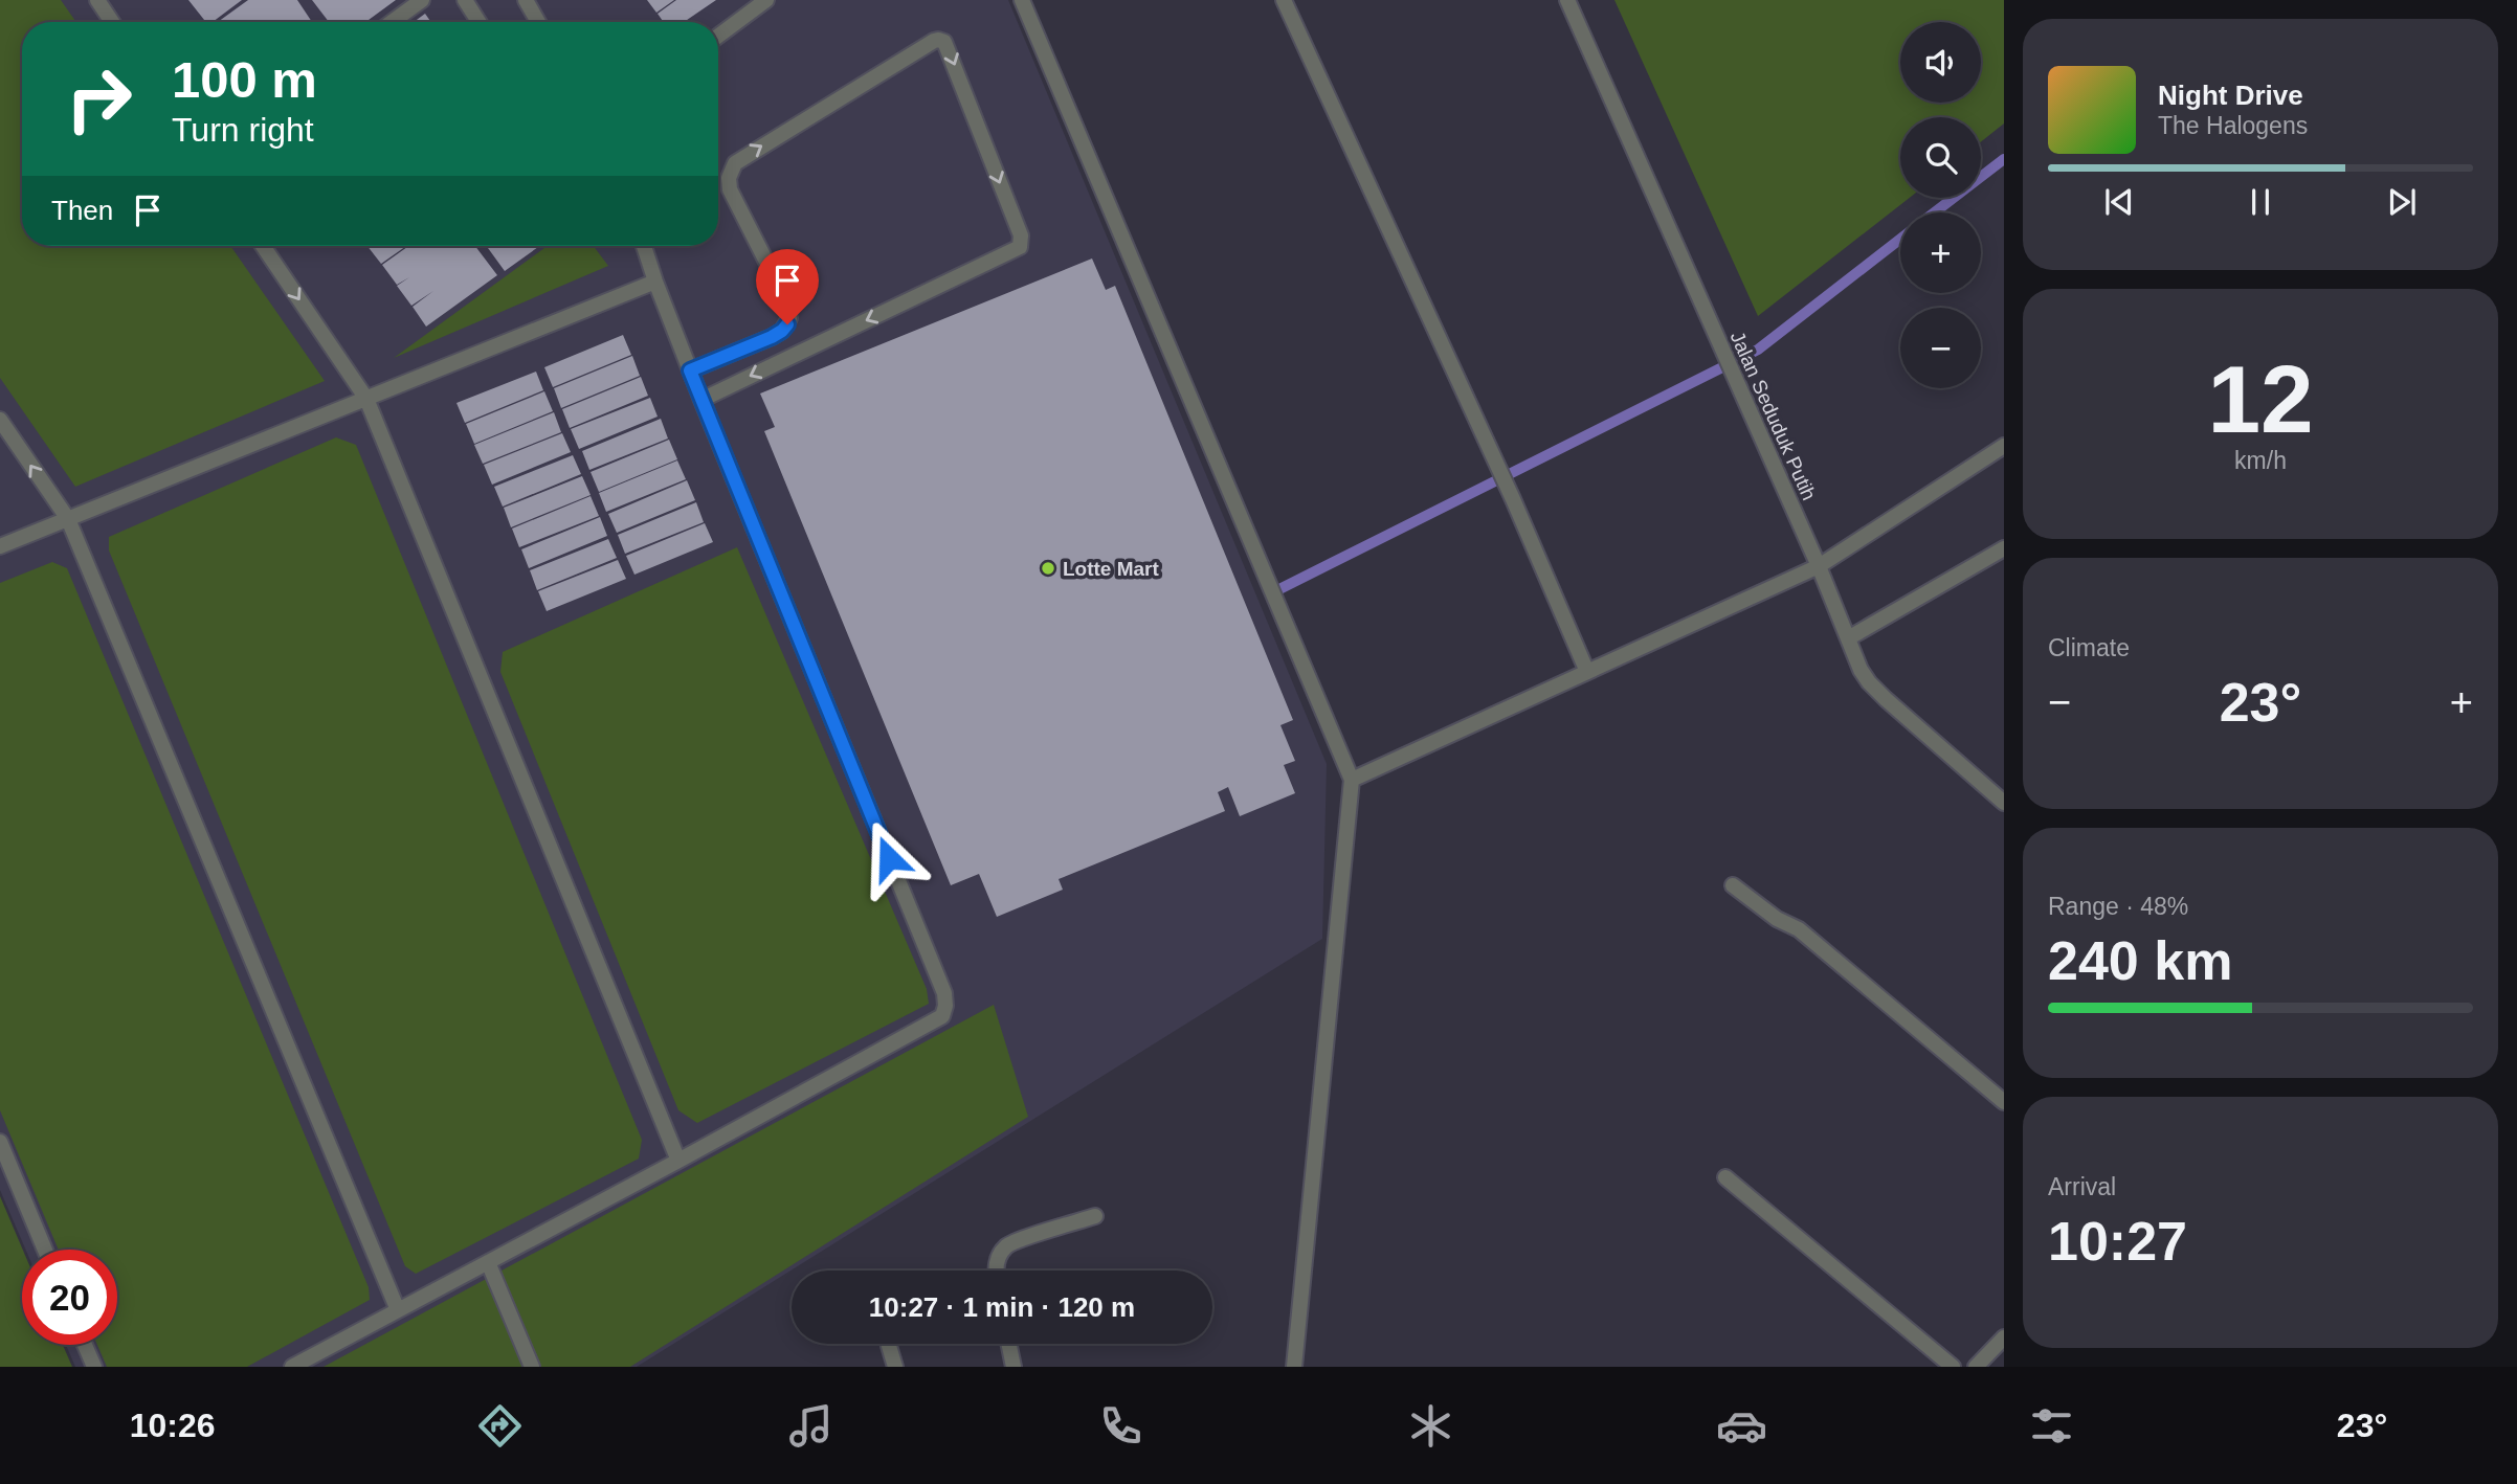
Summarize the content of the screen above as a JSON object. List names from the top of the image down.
{
  "streets": {
    "street": ["Jalan Seduduk Putih"]
  },
  "places": ["Lotte Mart"],
  "page": {
    "map_buttons": ["+", "−"],
    "turn": ["100 m", "Turn right"],
    "song": ["Night Drive", "The Halogens"],
    "then": "Then",
    "tile": [
      ["12", "km/h"],
      "Climate",
      ["Range · 48%", "240 km"],
      ["Arrival", "10:27"]
    ],
    "heat": ["−", "23°", "+"],
    "limit": "20",
    "trip": "10:27 · 1 min · 120 m",
    "tabs": ["10:26", "23°"]
  }
}
